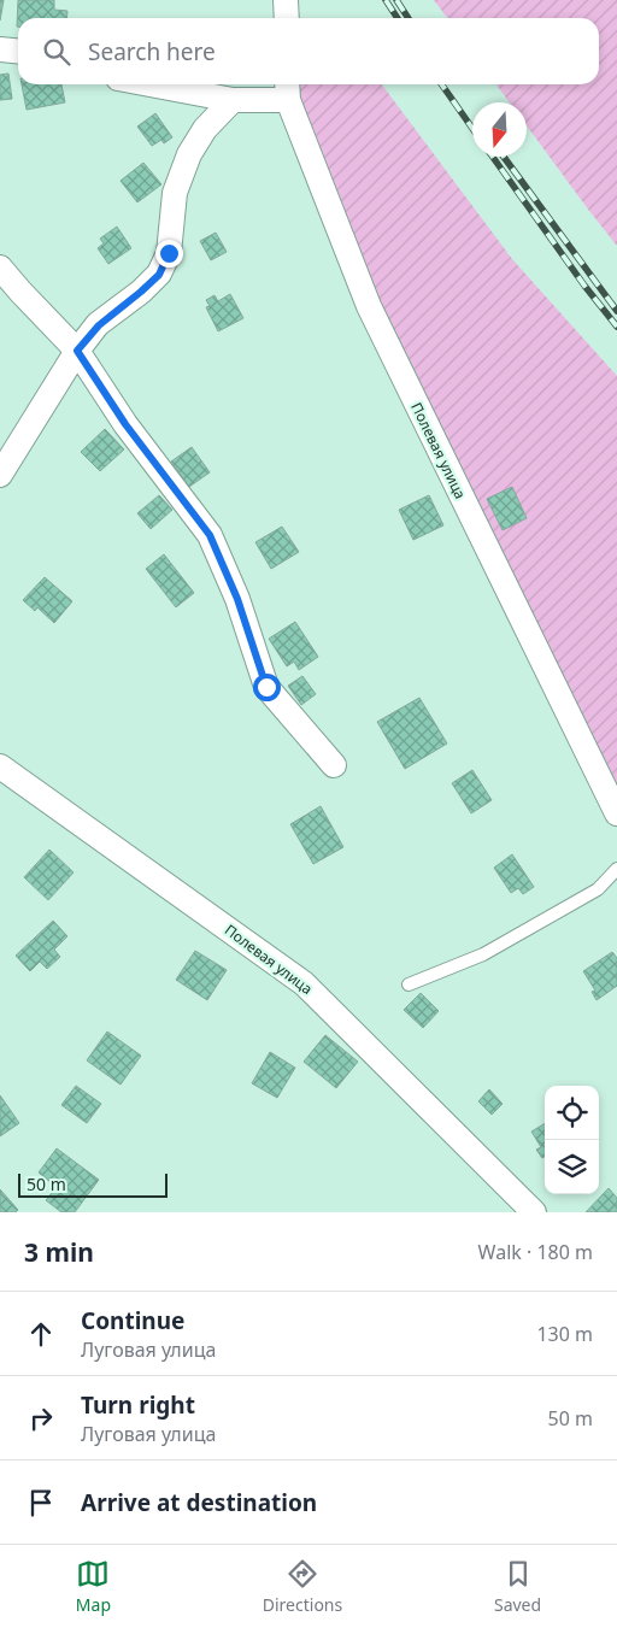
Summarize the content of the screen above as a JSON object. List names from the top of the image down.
{
  "streets": {
    "street": ["Полевая улица"]
  },
  "scale_bar": "50 m",
  "north": "bottom",
  "page": {
    "search": "Search here",
    "scale": "50 m",
    "heading": ["3 min", "Walk · 180 m"],
    "list": [
      ["Continue", "Луговая улица", "130 m"],
      ["Turn right", "Луговая улица", "50 m"],
      "Arrive at destination"
    ],
    "nav": ["Map", "Directions", "Saved"]
  }
}
